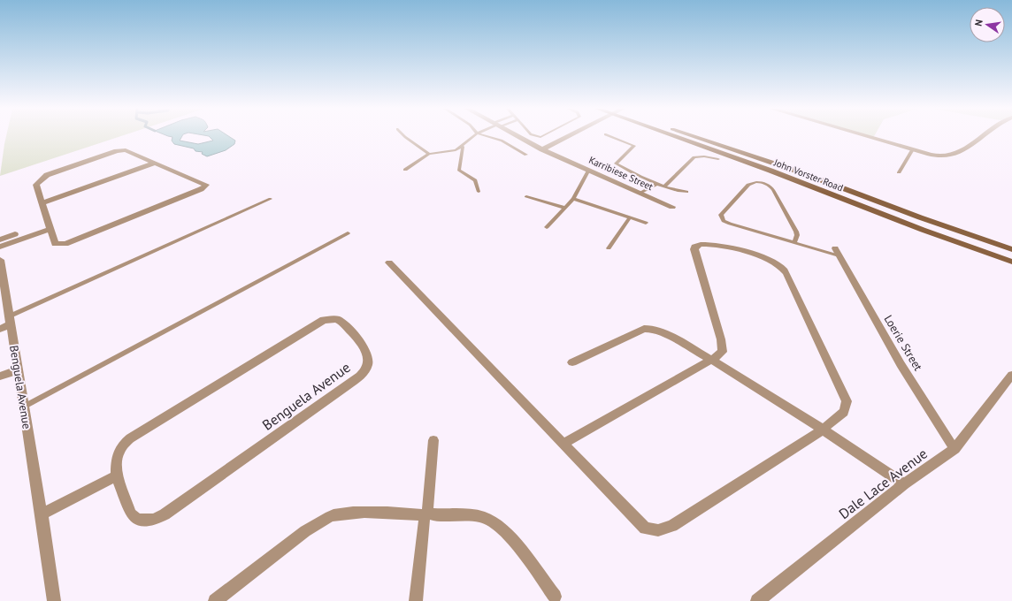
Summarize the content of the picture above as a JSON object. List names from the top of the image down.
{
  "streets": {
    "main road": ["John Vorster Road"],
    "street": [
      "Karribiese Street",
      "Loerie Street",
      "Benguela Avenue",
      "Dale Lace Avenue"
    ]
  },
  "crossings": [
    ["Loerie Street", "Dale Lace Avenue"]
  ],
  "north": "left"
}
